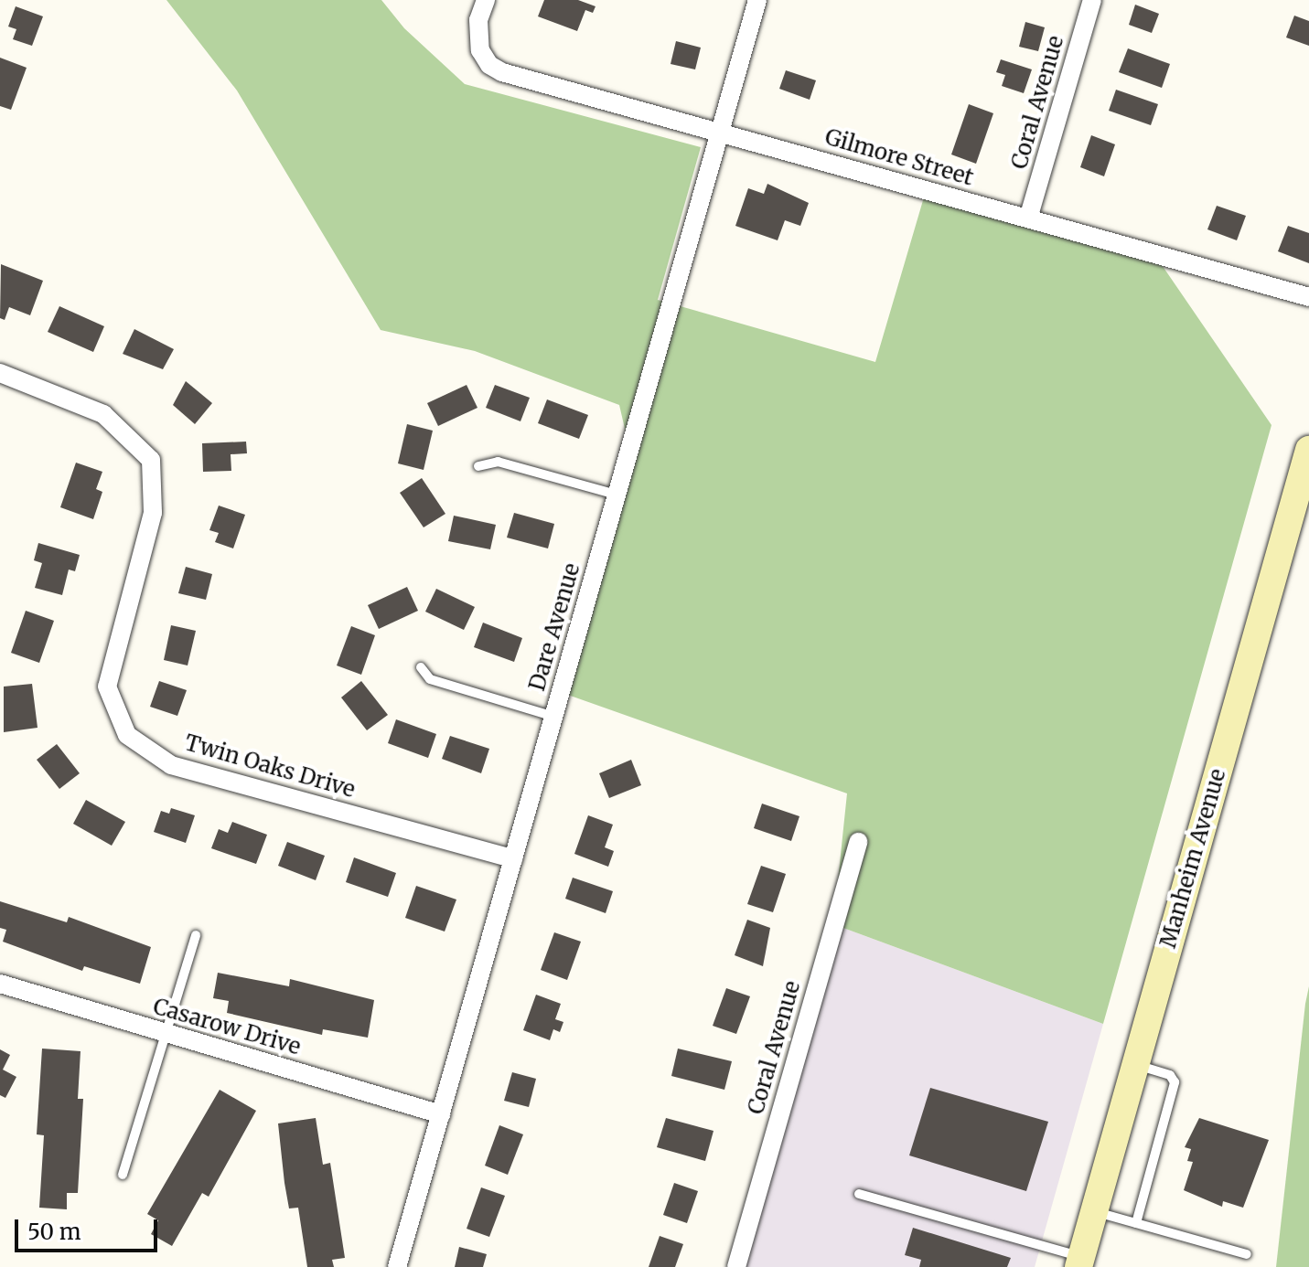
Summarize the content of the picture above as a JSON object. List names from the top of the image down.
{
  "streets": {
    "street": [
      "Coral Avenue",
      "Gilmore Street",
      "Dare Avenue",
      "Twin Oaks Drive",
      "Manheim Avenue",
      "Casarow Drive"
    ]
  },
  "crossings": [
    ["Coral Avenue", "Gilmore Street"],
    ["Gilmore Street", "Dare Avenue"],
    ["Dare Avenue", "Twin Oaks Drive"],
    ["Dare Avenue", "Casarow Drive"]
  ],
  "scale_bar": "50 m"
}
